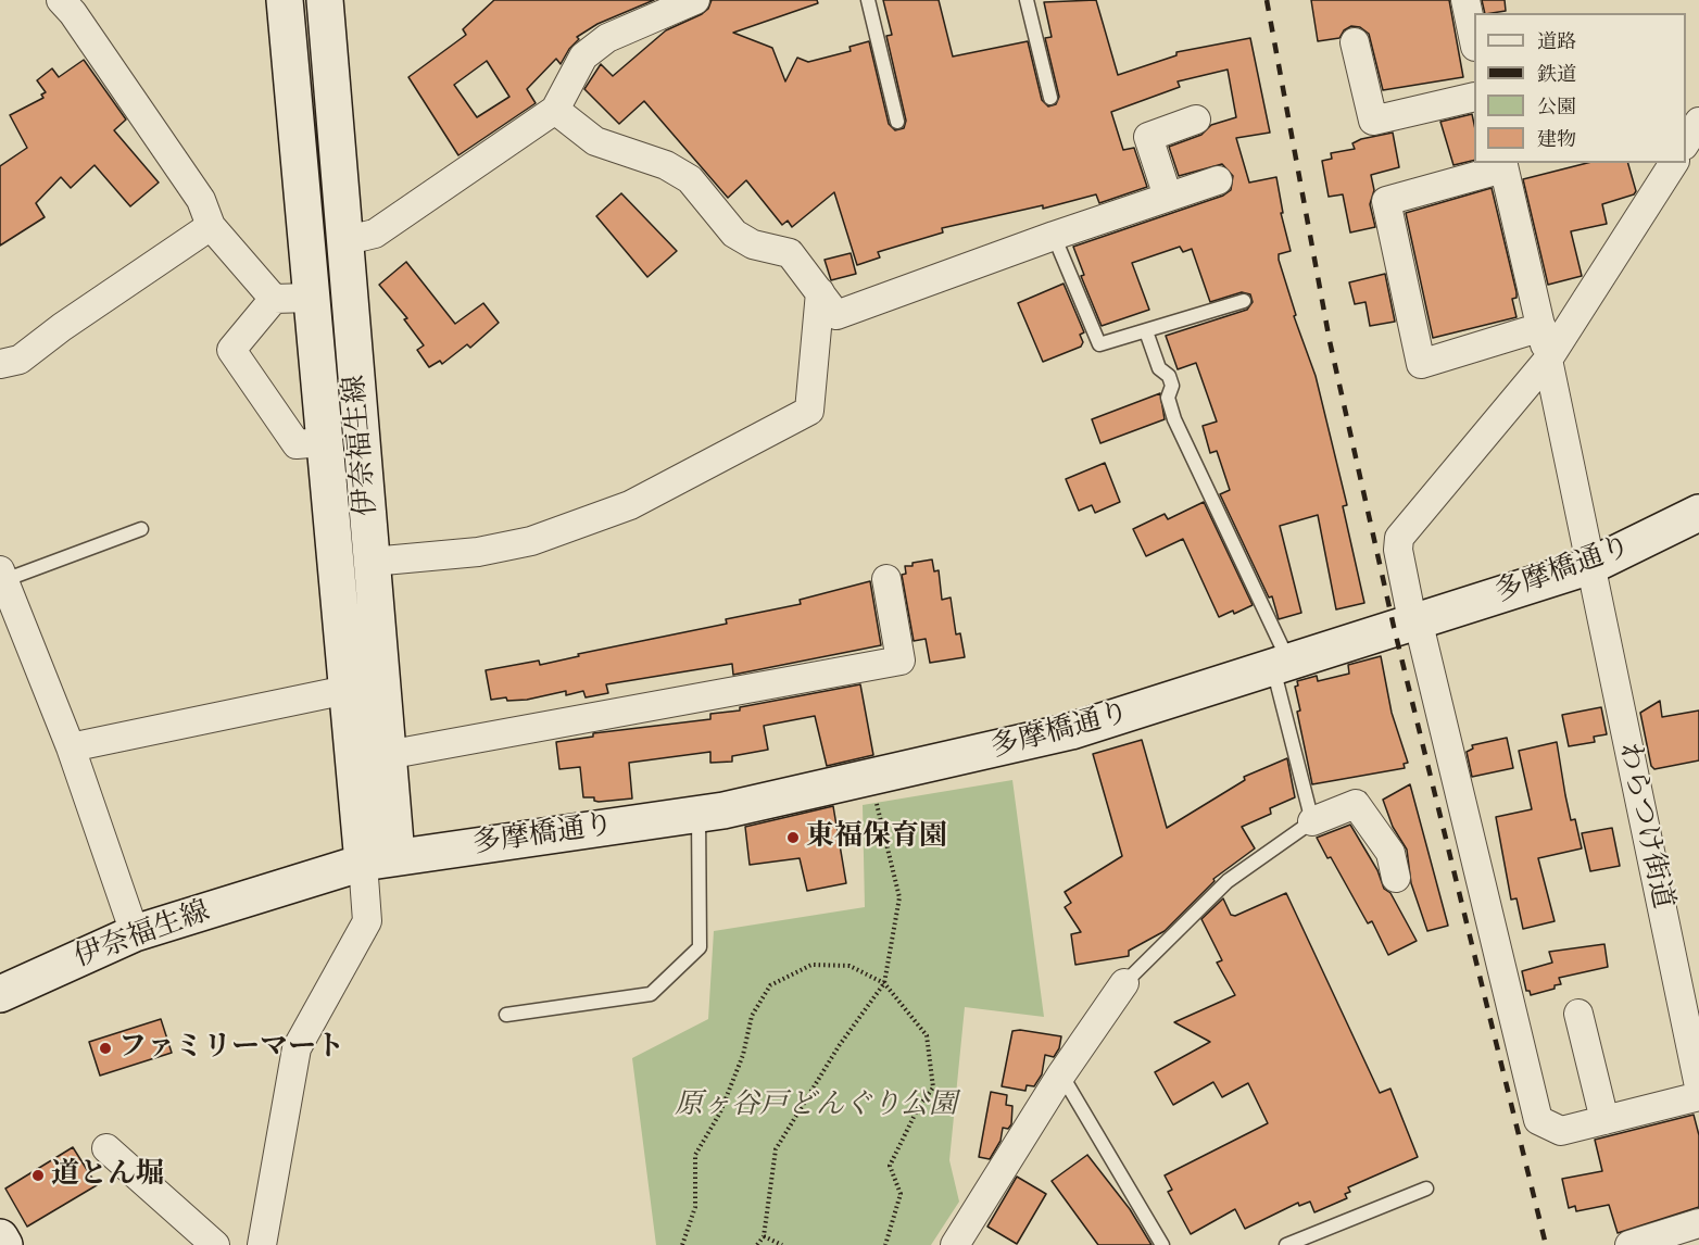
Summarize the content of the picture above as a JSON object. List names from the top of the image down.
{
  "streets": {
    "main road": ["伊奈福生線", "多摩橋通り"],
    "street": ["わらつけ街道"]
  },
  "crossings": [
    ["伊奈福生線", "多摩橋通り"],
    ["多摩橋通り", "わらつけ街道"]
  ],
  "parks": ["原ヶ谷戸どんぐり公園"],
  "places": ["東福保育園", "ファミリーマート", "道とん堀"],
  "legend": [
    "道路",
    "鉄道",
    "公園",
    "建物"
  ]
}
